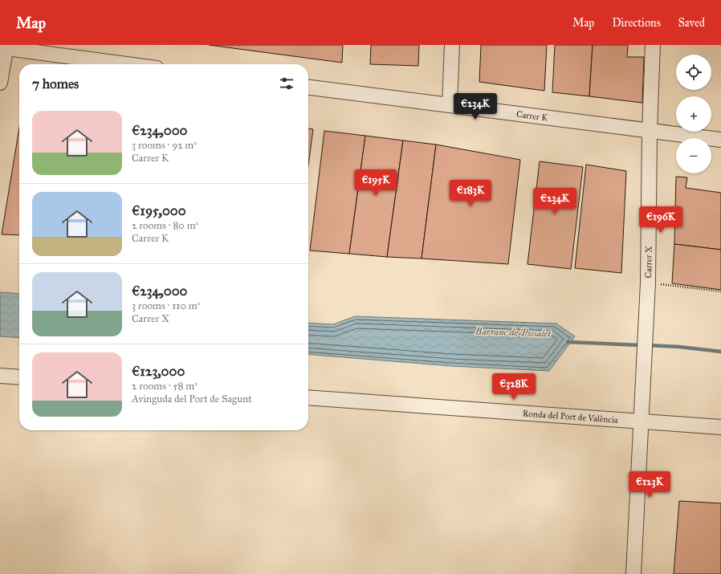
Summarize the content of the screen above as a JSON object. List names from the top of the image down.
{
  "streets": {
    "street": ["Carrer K", "Carrer X", "Ronda del Port de València"]
  },
  "crossings": [
    ["Carrer K", "Carrer X"],
    ["Carrer X", "Ronda del Port de València"]
  ],
  "water": ["Barranc de Possalet"],
  "page": {
    "header": "Map",
    "nav": ["Map", "Directions", "Saved"],
    "map_buttons": ["+", "−"],
    "heading": "7 homes",
    "price": [
      "€234K",
      "€195K",
      "€183K",
      "€234K",
      "€196K",
      "€328K",
      "€123K"
    ],
    "list": [
      {
        "name": "€234,000",
        "note": "3 rooms · 92 m² · Carrer K"
      },
      {
        "name": "€195,000",
        "note": "2 rooms · 80 m² · Carrer K"
      },
      {
        "name": "€234,000",
        "note": "3 rooms · 110 m² · Carrer X"
      },
      {
        "name": "€123,000",
        "note": "2 rooms · 58 m² · Avinguda del Port de Sagunt"
      }
    ]
  }
}
